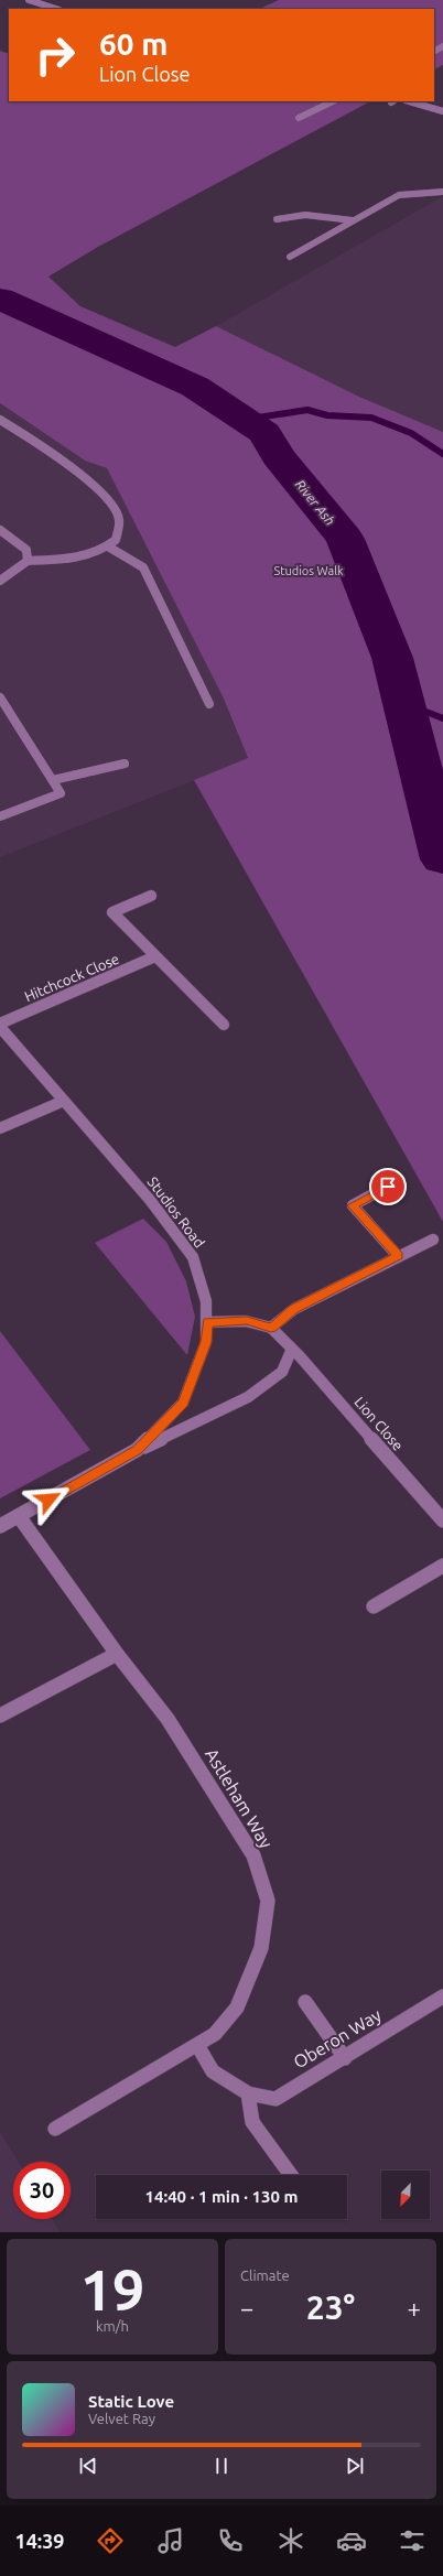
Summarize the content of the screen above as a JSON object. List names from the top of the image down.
{
  "streets": {
    "street": [
      "Hitchcock Close",
      "Studios Road",
      "Lion Close",
      "Astleham Way",
      "Oberon Way"
    ]
  },
  "crossings": [
    ["Hitchcock Close", "Studios Road"],
    ["Studios Road", "Lion Close"],
    ["Studios Road", "Astleham Way"],
    ["Astleham Way", "Oberon Way"]
  ],
  "water": ["River Ash"],
  "parks": ["Studios Walk"],
  "north": "bottom left",
  "page": {
    "turn": ["60 m", "Lion Close"],
    "limit": "30",
    "trip": "14:40 · 1 min · 130 m",
    "tile": [
      ["19", "km/h"],
      "Climate"
    ],
    "heat": ["−", "23°", "+"],
    "song": ["Static Love", "Velvet Ray"],
    "tabs": "14:39"
  }
}
